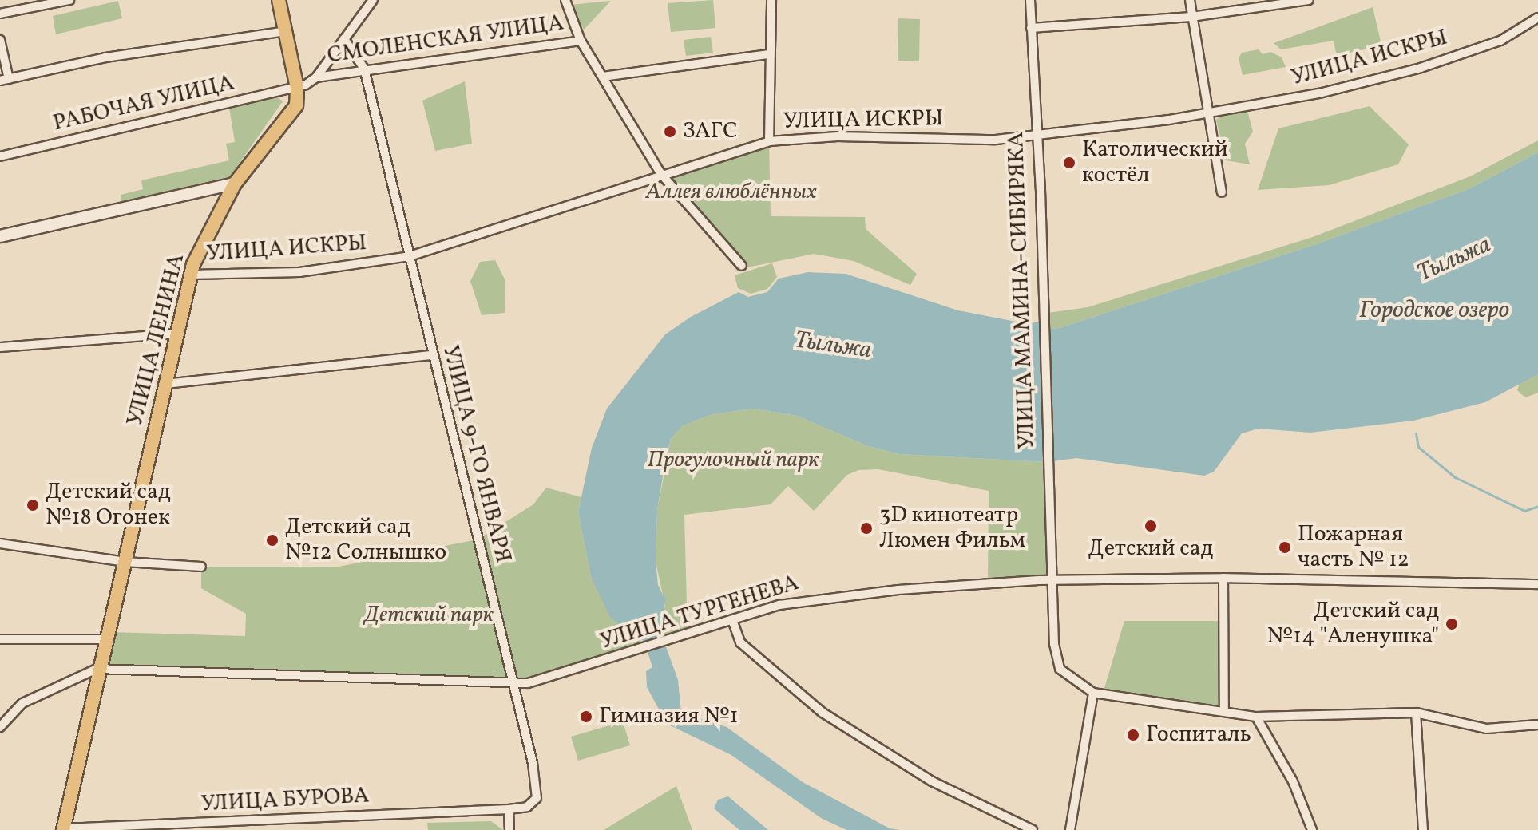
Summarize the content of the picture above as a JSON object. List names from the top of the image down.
{
  "streets": {
    "main road": ["УЛИЦА ЛЕНИНА"],
    "street": [
      "СМОЛЕНСКАЯ УЛИЦА",
      "УЛИЦА ИСКРЫ",
      "РАБОЧАЯ УЛИЦА",
      "УЛИЦА МАМИНА-СИБИРЯКА",
      "УЛИЦА 9-ГО ЯНВАРЯ",
      "УЛИЦА ТУРГЕНЕВА",
      "УЛИЦА БУРОВА"
    ]
  },
  "crossings": [
    ["СМОЛЕНСКАЯ УЛИЦА", "УЛИЦА 9-ГО ЯНВАРЯ"],
    ["УЛИЦА ИСКРЫ", "УЛИЦА МАМИНА-СИБИРЯКА"],
    ["УЛИЦА ИСКРЫ", "УЛИЦА ЛЕНИНА"],
    ["УЛИЦА ИСКРЫ", "УЛИЦА 9-ГО ЯНВАРЯ"],
    ["УЛИЦА МАМИНА-СИБИРЯКА", "УЛИЦА ТУРГЕНЕВА"],
    ["УЛИЦА ЛЕНИНА", "УЛИЦА ТУРГЕНЕВА"],
    ["УЛИЦА ЛЕНИНА", "УЛИЦА БУРОВА"],
    ["УЛИЦА 9-ГО ЯНВАРЯ", "УЛИЦА ТУРГЕНЕВА"],
    ["УЛИЦА 9-ГО ЯНВАРЯ", "УЛИЦА БУРОВА"]
  ],
  "water": ["Тыльжа", "Городское озеро"],
  "parks": ["Аллея влюблённых", "Прогулочный парк", "Детский парк"],
  "places": [
    "ЗАГС",
    "Католический костёл",
    "Детский сад №18 Огонек",
    "Детский сад",
    "3D кинотеатр Люмен Фильм",
    "Детский сад №12 Солнышко",
    "Пожарная часть № 12",
    "Детский сад №14 \"Аленушка\"",
    "Гимназия №1",
    "Госпиталь"
  ]
}
